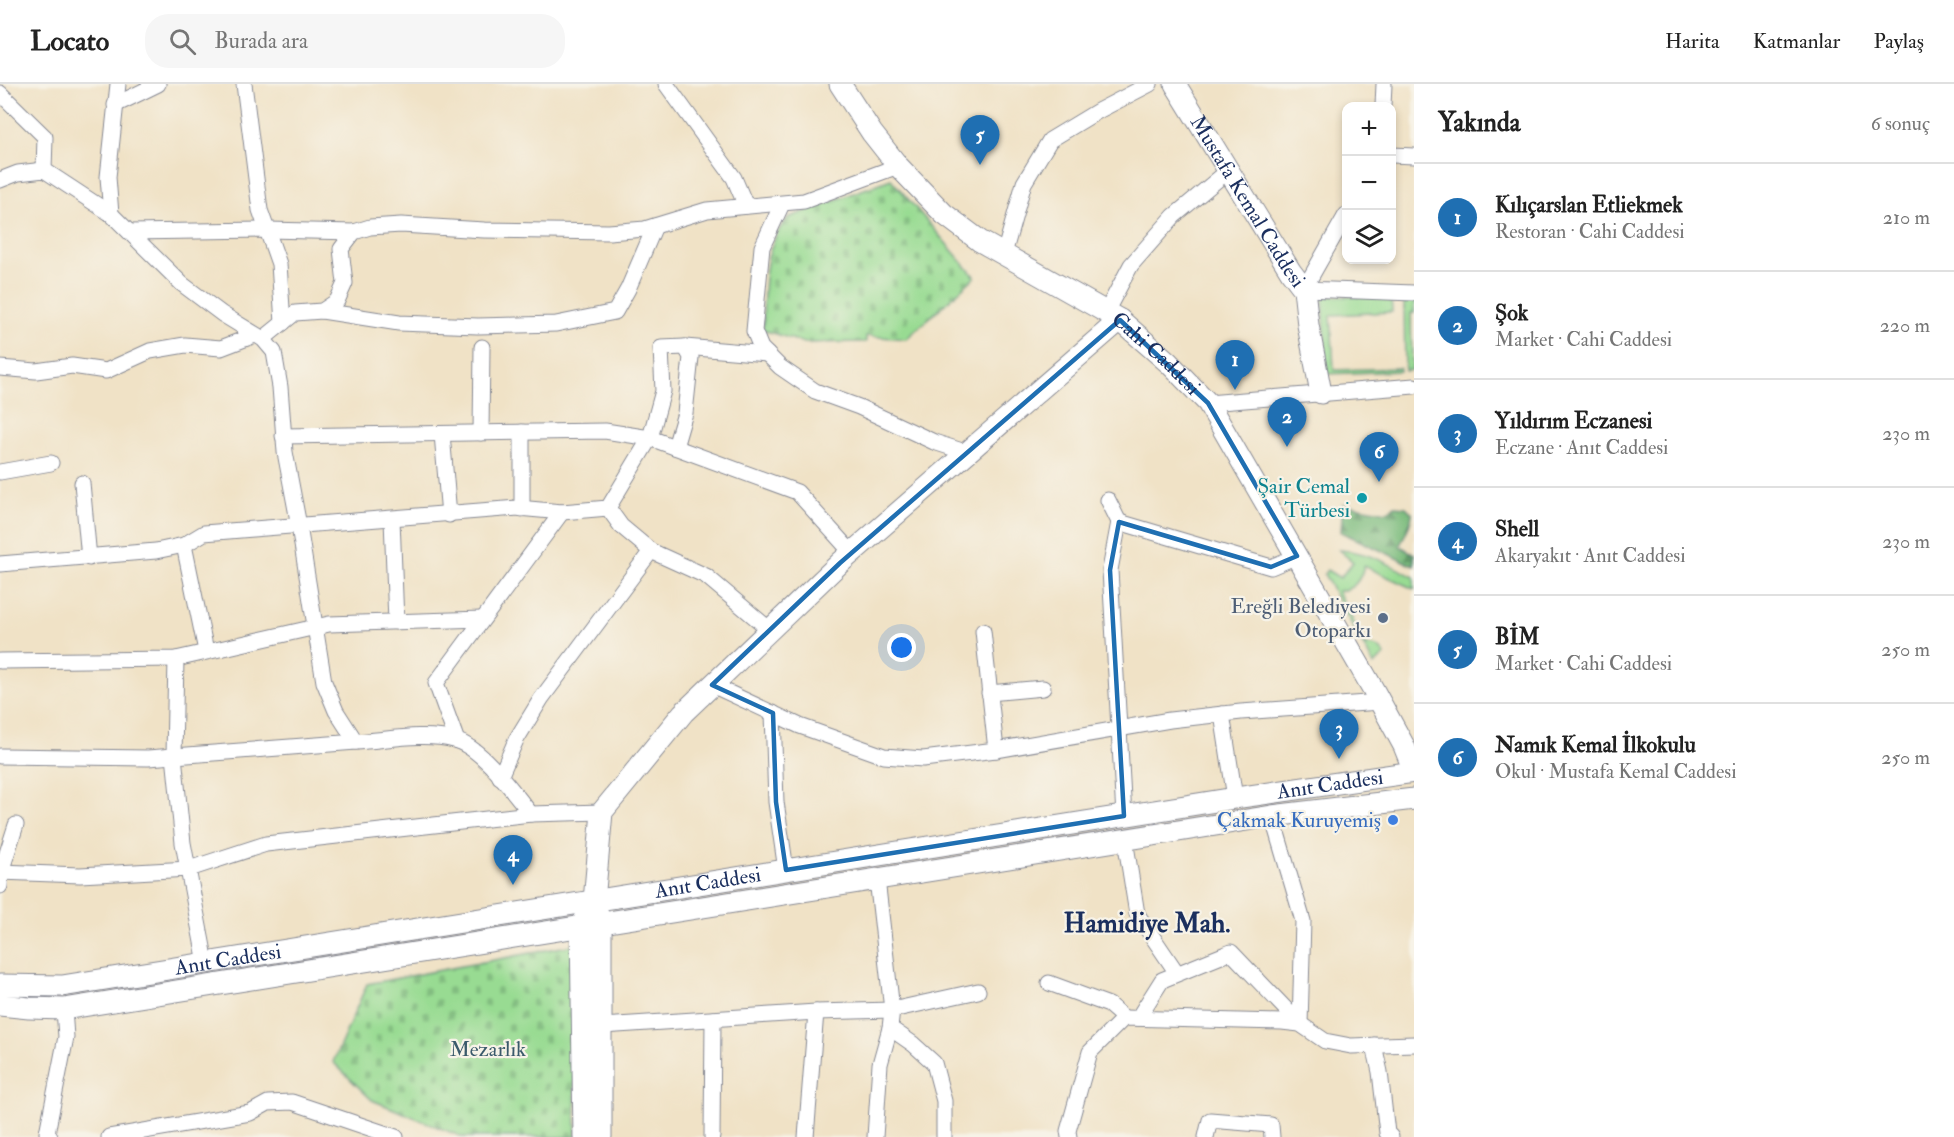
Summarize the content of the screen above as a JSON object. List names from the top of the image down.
{
  "streets": {
    "main road": ["Mustafa Kemal Caddesi", "Cahi Caddesi", "Anıt Caddesi"]
  },
  "crossings": [
    ["Cahi Caddesi", "Anıt Caddesi"]
  ],
  "districts": ["Hamidiye Mah."],
  "parks": ["Mezarlık"],
  "places": ["Şair Cemal Türbesi", "Ereğli Belediyesi Otoparkı", "Çakmak Kuruyemiş"],
  "page": {
    "header": "Locato",
    "search": "Burada ara",
    "nav": ["Harita", "Katmanlar", "Paylaş"],
    "heading": ["Yakında", "6 sonuç"],
    "map_buttons": ["+", "−"],
    "pins": [
      "5",
      "1",
      "2",
      "6",
      "3",
      "4"
    ],
    "list": [
      {
        "mark": "1",
        "name": "Kılıçarslan Etliekmek",
        "note": "Restoran · Cahi Caddesi",
        "value": "210 m"
      },
      {
        "mark": "2",
        "name": "Şok",
        "note": "Market · Cahi Caddesi",
        "value": "220 m"
      },
      {
        "mark": "3",
        "name": "Yıldırım Eczanesi",
        "note": "Eczane · Anıt Caddesi",
        "value": "230 m"
      },
      {
        "mark": "4",
        "name": "Shell",
        "note": "Akaryakıt · Anıt Caddesi",
        "value": "230 m"
      },
      {
        "mark": "5",
        "name": "BİM",
        "note": "Market · Cahi Caddesi",
        "value": "250 m"
      },
      {
        "mark": "6",
        "name": "Namık Kemal İlkokulu",
        "note": "Okul · Mustafa Kemal Caddesi",
        "value": "250 m"
      }
    ]
  }
}
